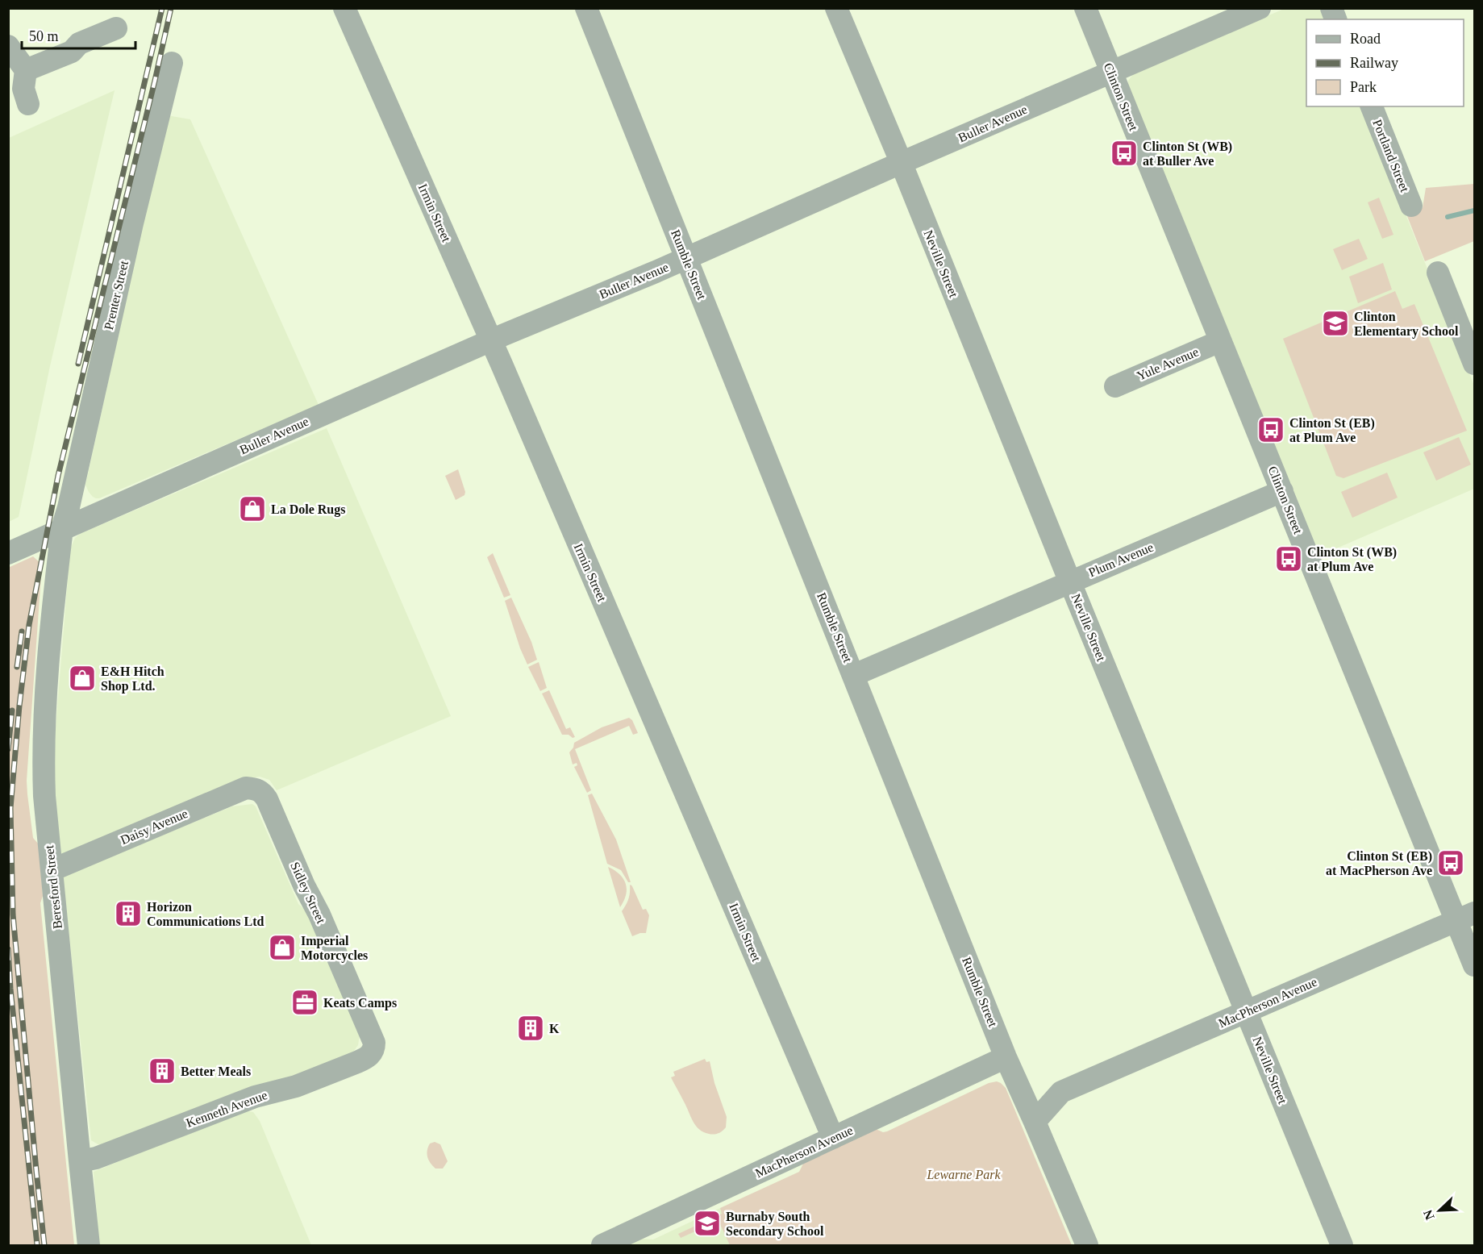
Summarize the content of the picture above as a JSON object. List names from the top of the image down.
{
  "streets": {
    "street": [
      "Clinton Street",
      "Buller Avenue",
      "Portland Street",
      "Irmin Street",
      "Neville Street",
      "Rumble Street",
      "Prenter Street",
      "Yule Avenue",
      "Plum Avenue",
      "Daisy Avenue",
      "Beresford Street",
      "Sidley Street",
      "MacPherson Avenue",
      "Kenneth Avenue"
    ]
  },
  "crossings": [
    ["Clinton Street", "Buller Avenue"],
    ["Clinton Street", "Yule Avenue"],
    ["Clinton Street", "Plum Avenue"],
    ["Clinton Street", "MacPherson Avenue"],
    ["Buller Avenue", "Irmin Street"],
    ["Buller Avenue", "Neville Street"],
    ["Buller Avenue", "Rumble Street"],
    ["Buller Avenue", "Prenter Street"],
    ["Buller Avenue", "Beresford Street"],
    ["Irmin Street", "MacPherson Avenue"],
    ["Neville Street", "Plum Avenue"],
    ["Neville Street", "MacPherson Avenue"],
    ["Rumble Street", "Plum Avenue"],
    ["Rumble Street", "MacPherson Avenue"],
    ["Prenter Street", "Beresford Street"],
    ["Daisy Avenue", "Beresford Street"],
    ["Daisy Avenue", "Sidley Street"],
    ["Beresford Street", "Kenneth Avenue"],
    ["Sidley Street", "Kenneth Avenue"]
  ],
  "parks": ["Lewarne Park"],
  "places": {
    "bus stop": [
      "Clinton St (WB) at Buller Ave",
      "Clinton St (EB) at Plum Ave",
      "Clinton St (WB) at Plum Ave",
      "Clinton St (EB) at MacPherson Ave"
    ],
    "school or university": ["Clinton Elementary School", "Burnaby South Secondary School"],
    "shop": ["La Dole Rugs", "E&H Hitch Shop Ltd.", "Imperial Motorcycles"],
    "building": ["Horizon Communications Ltd", "K", "Better Meals"],
    "office": ["Keats Camps"]
  },
  "legend": ["Road", "Railway", "Park"],
  "scale_bar": "50 m",
  "north": "bottom left"
}
